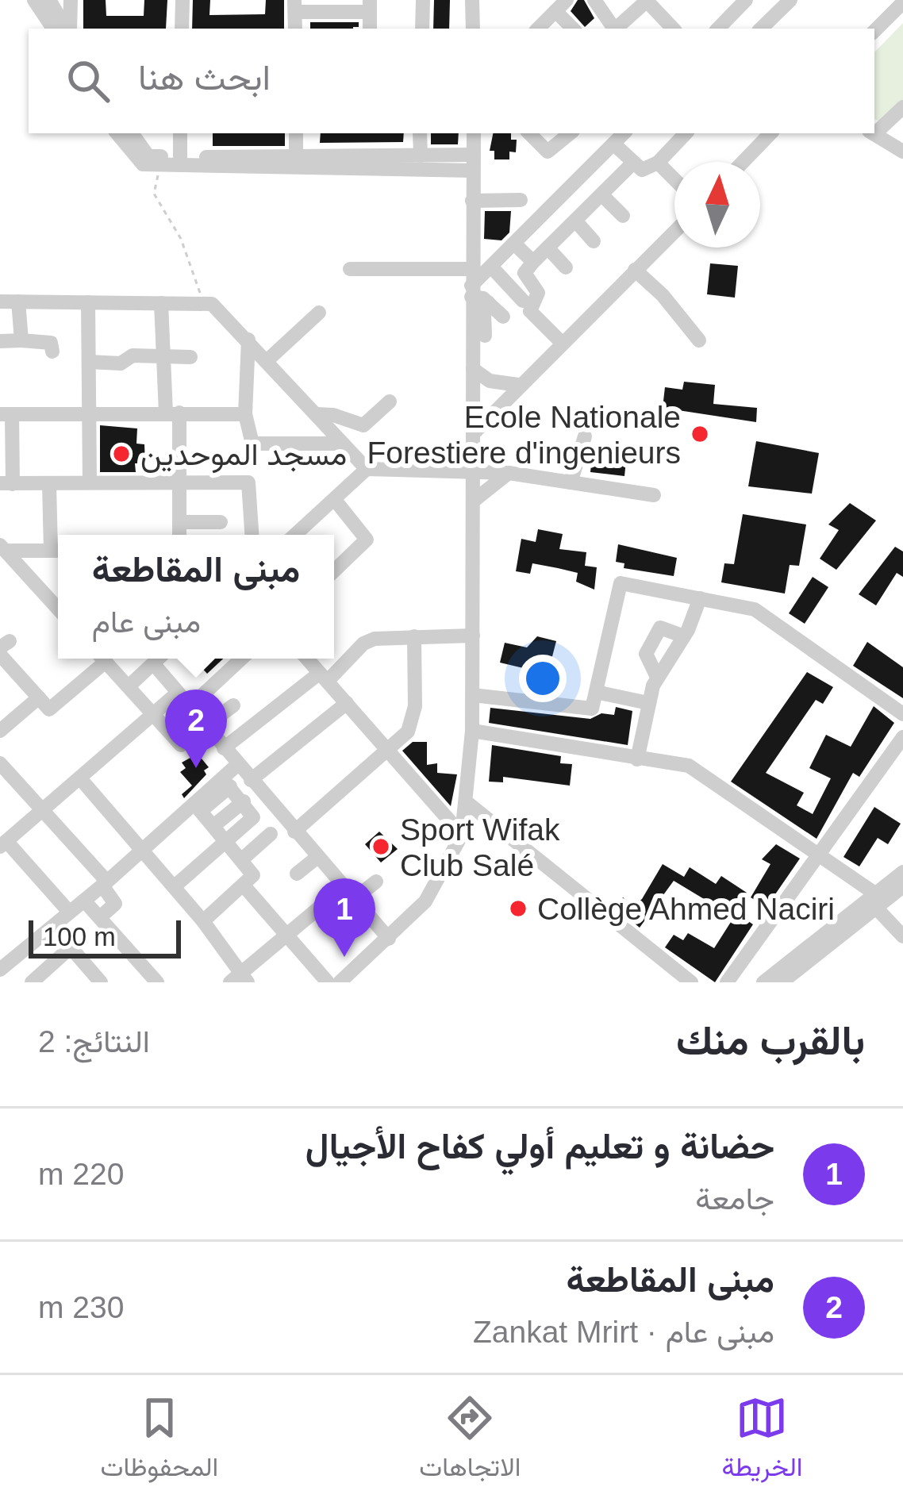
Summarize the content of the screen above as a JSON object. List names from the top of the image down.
{
  "places": [
    "Ecole Nationale Forestiere d'ingenieurs",
    "مسجد الموحدين",
    "Sport Wifak Club Salé",
    "Collège Ahmed Naciri"
  ],
  "scale_bar": "100 m",
  "north": "top",
  "page": {
    "search": "ابحث هنا",
    "popup": ["مبنى المقاطعة", "مبنى عام"],
    "pins": ["2", "1"],
    "scale": "100 m",
    "heading": ["بالقرب منك", "النتائج: 2"],
    "list": [
      {
        "mark": "1",
        "name": "حضانة و تعليم أولي كفاح الأجيال",
        "note": "جامعة",
        "value": "220 m"
      },
      {
        "mark": "2",
        "name": "مبنى المقاطعة",
        "note": "مبنى عام · Zankat Mrirt",
        "value": "230 m"
      }
    ],
    "nav": ["الخريطة", "الاتجاهات", "المحفوظات"]
  }
}
